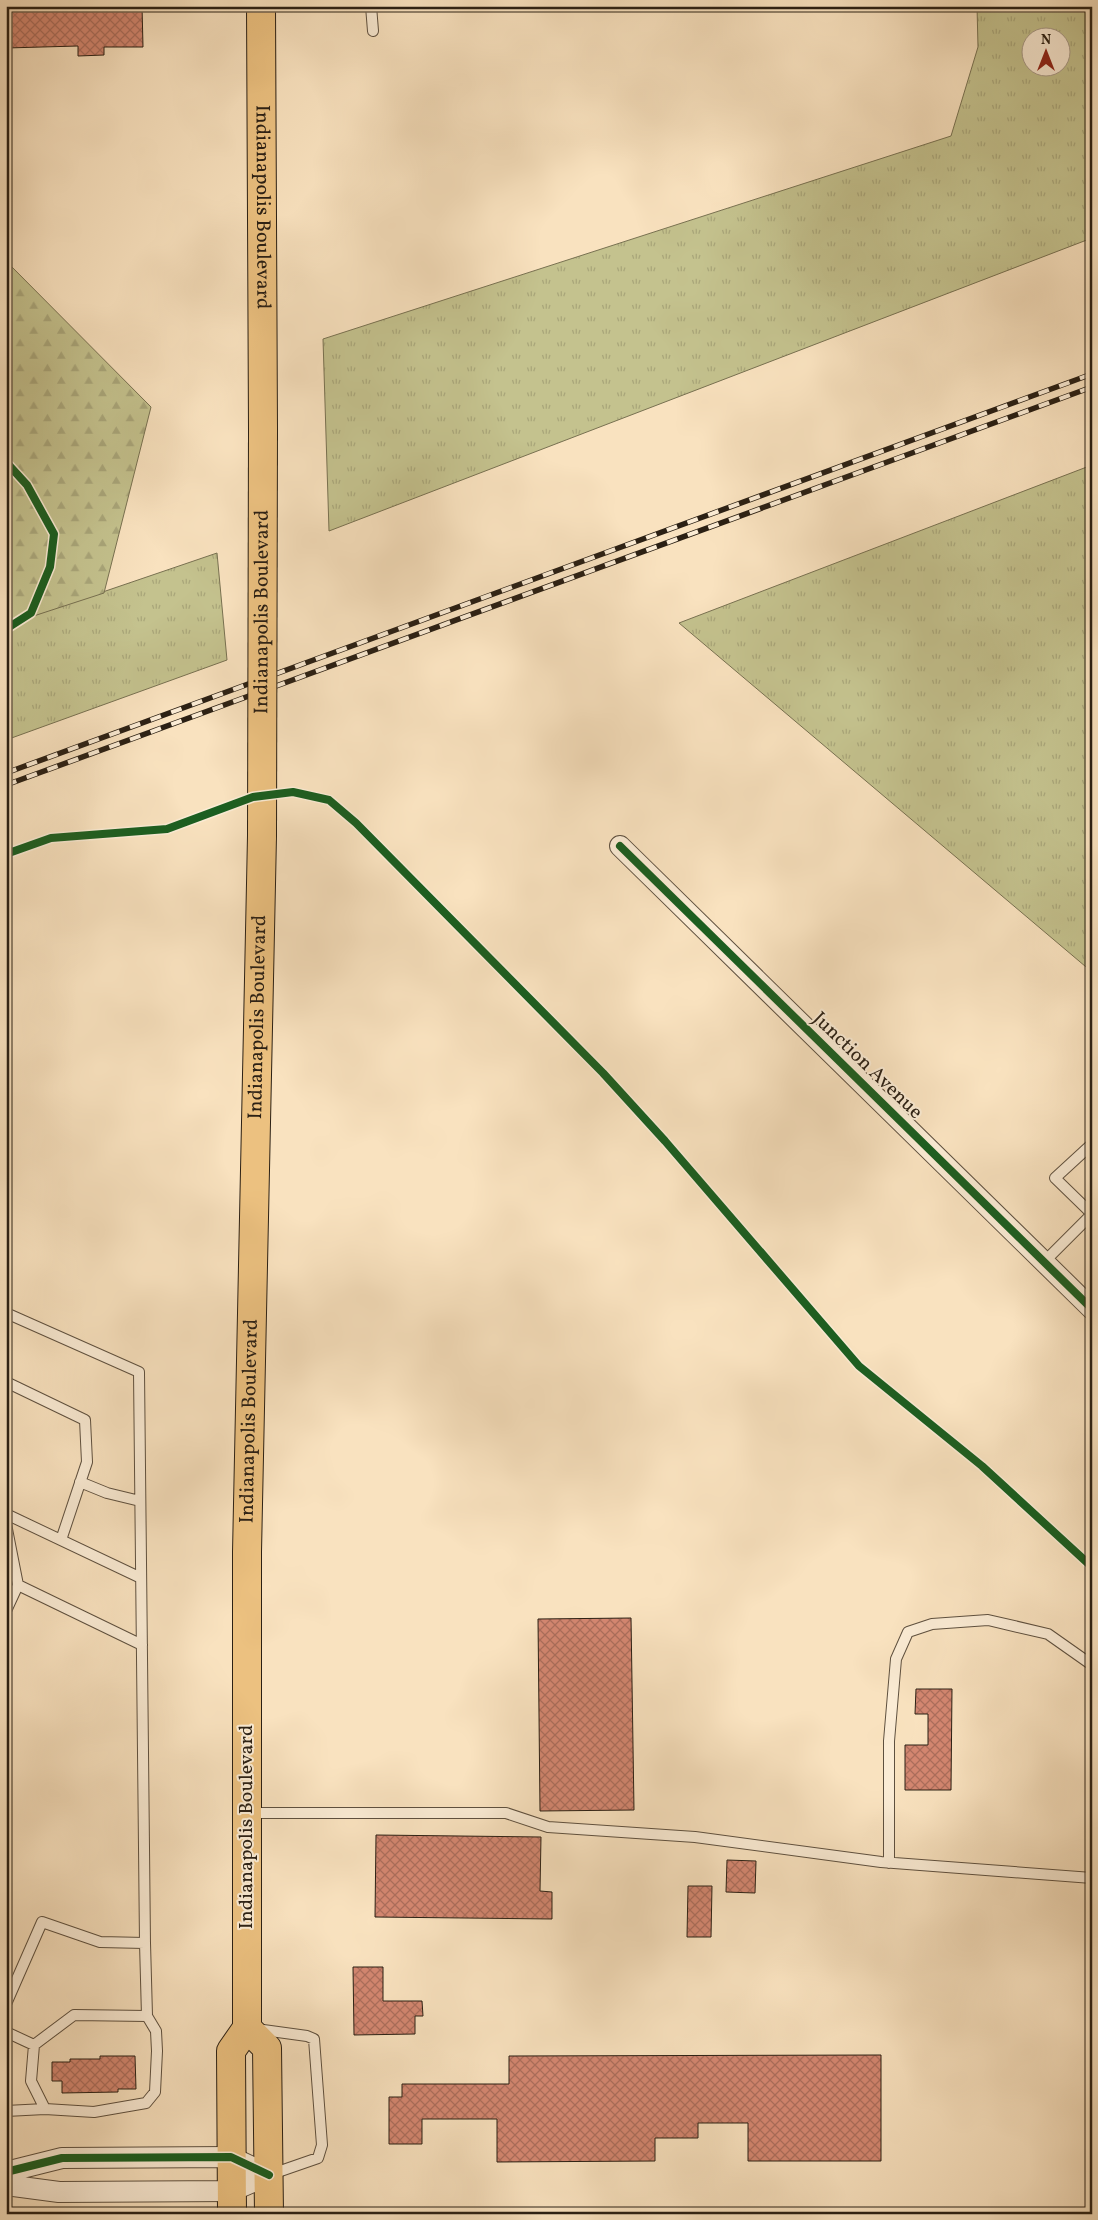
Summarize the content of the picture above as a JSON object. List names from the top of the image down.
{
  "streets": {
    "highway": ["Indianapolis Boulevard"],
    "street": ["Junction Avenue"]
  },
  "north": "top"
}
